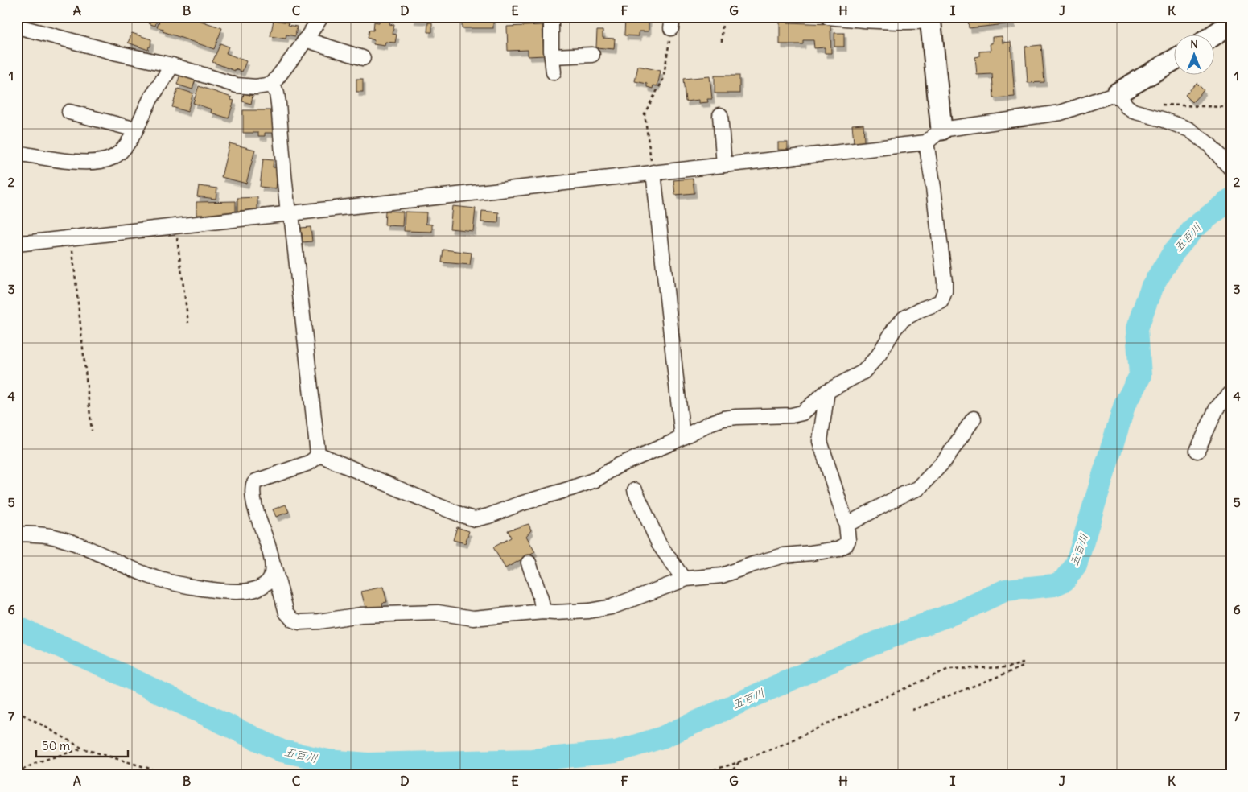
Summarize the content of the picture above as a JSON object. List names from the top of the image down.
{
  "water": ["五百川"],
  "scale_bar": "50 m",
  "north": "top",
  "grid": {
    "columns": [
      "A",
      "B",
      "C",
      "D",
      "E",
      "F",
      "G",
      "H",
      "I",
      "J",
      "K"
    ],
    "rows": [
      "1",
      "2",
      "3",
      "4",
      "5",
      "6",
      "7"
    ]
  }
}
